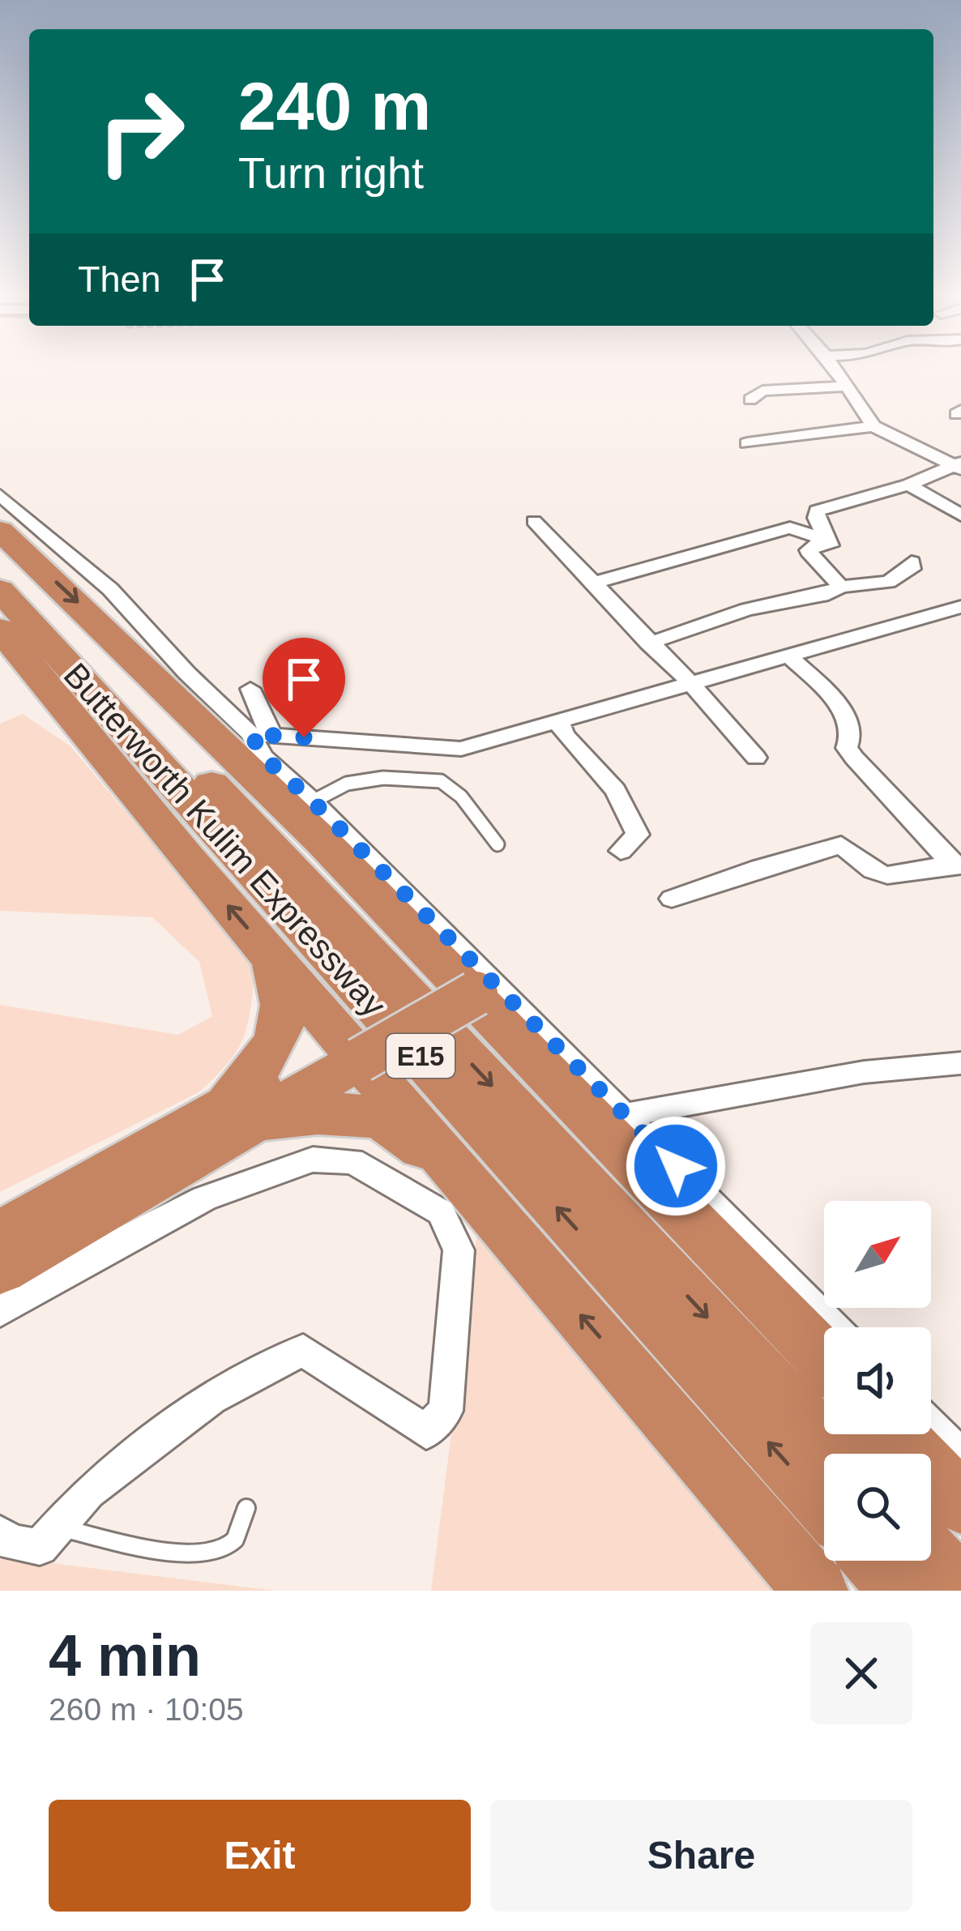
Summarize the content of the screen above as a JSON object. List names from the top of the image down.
{
  "streets": {
    "highway": ["Butterworth Kulim Expressway", "E15"]
  },
  "north": "top right",
  "page": {
    "turn": ["240 m", "Turn right"],
    "then": "Then",
    "heading": ["4 min", "260 m · 10:05"],
    "buttons": ["Exit", "Share"]
  }
}
